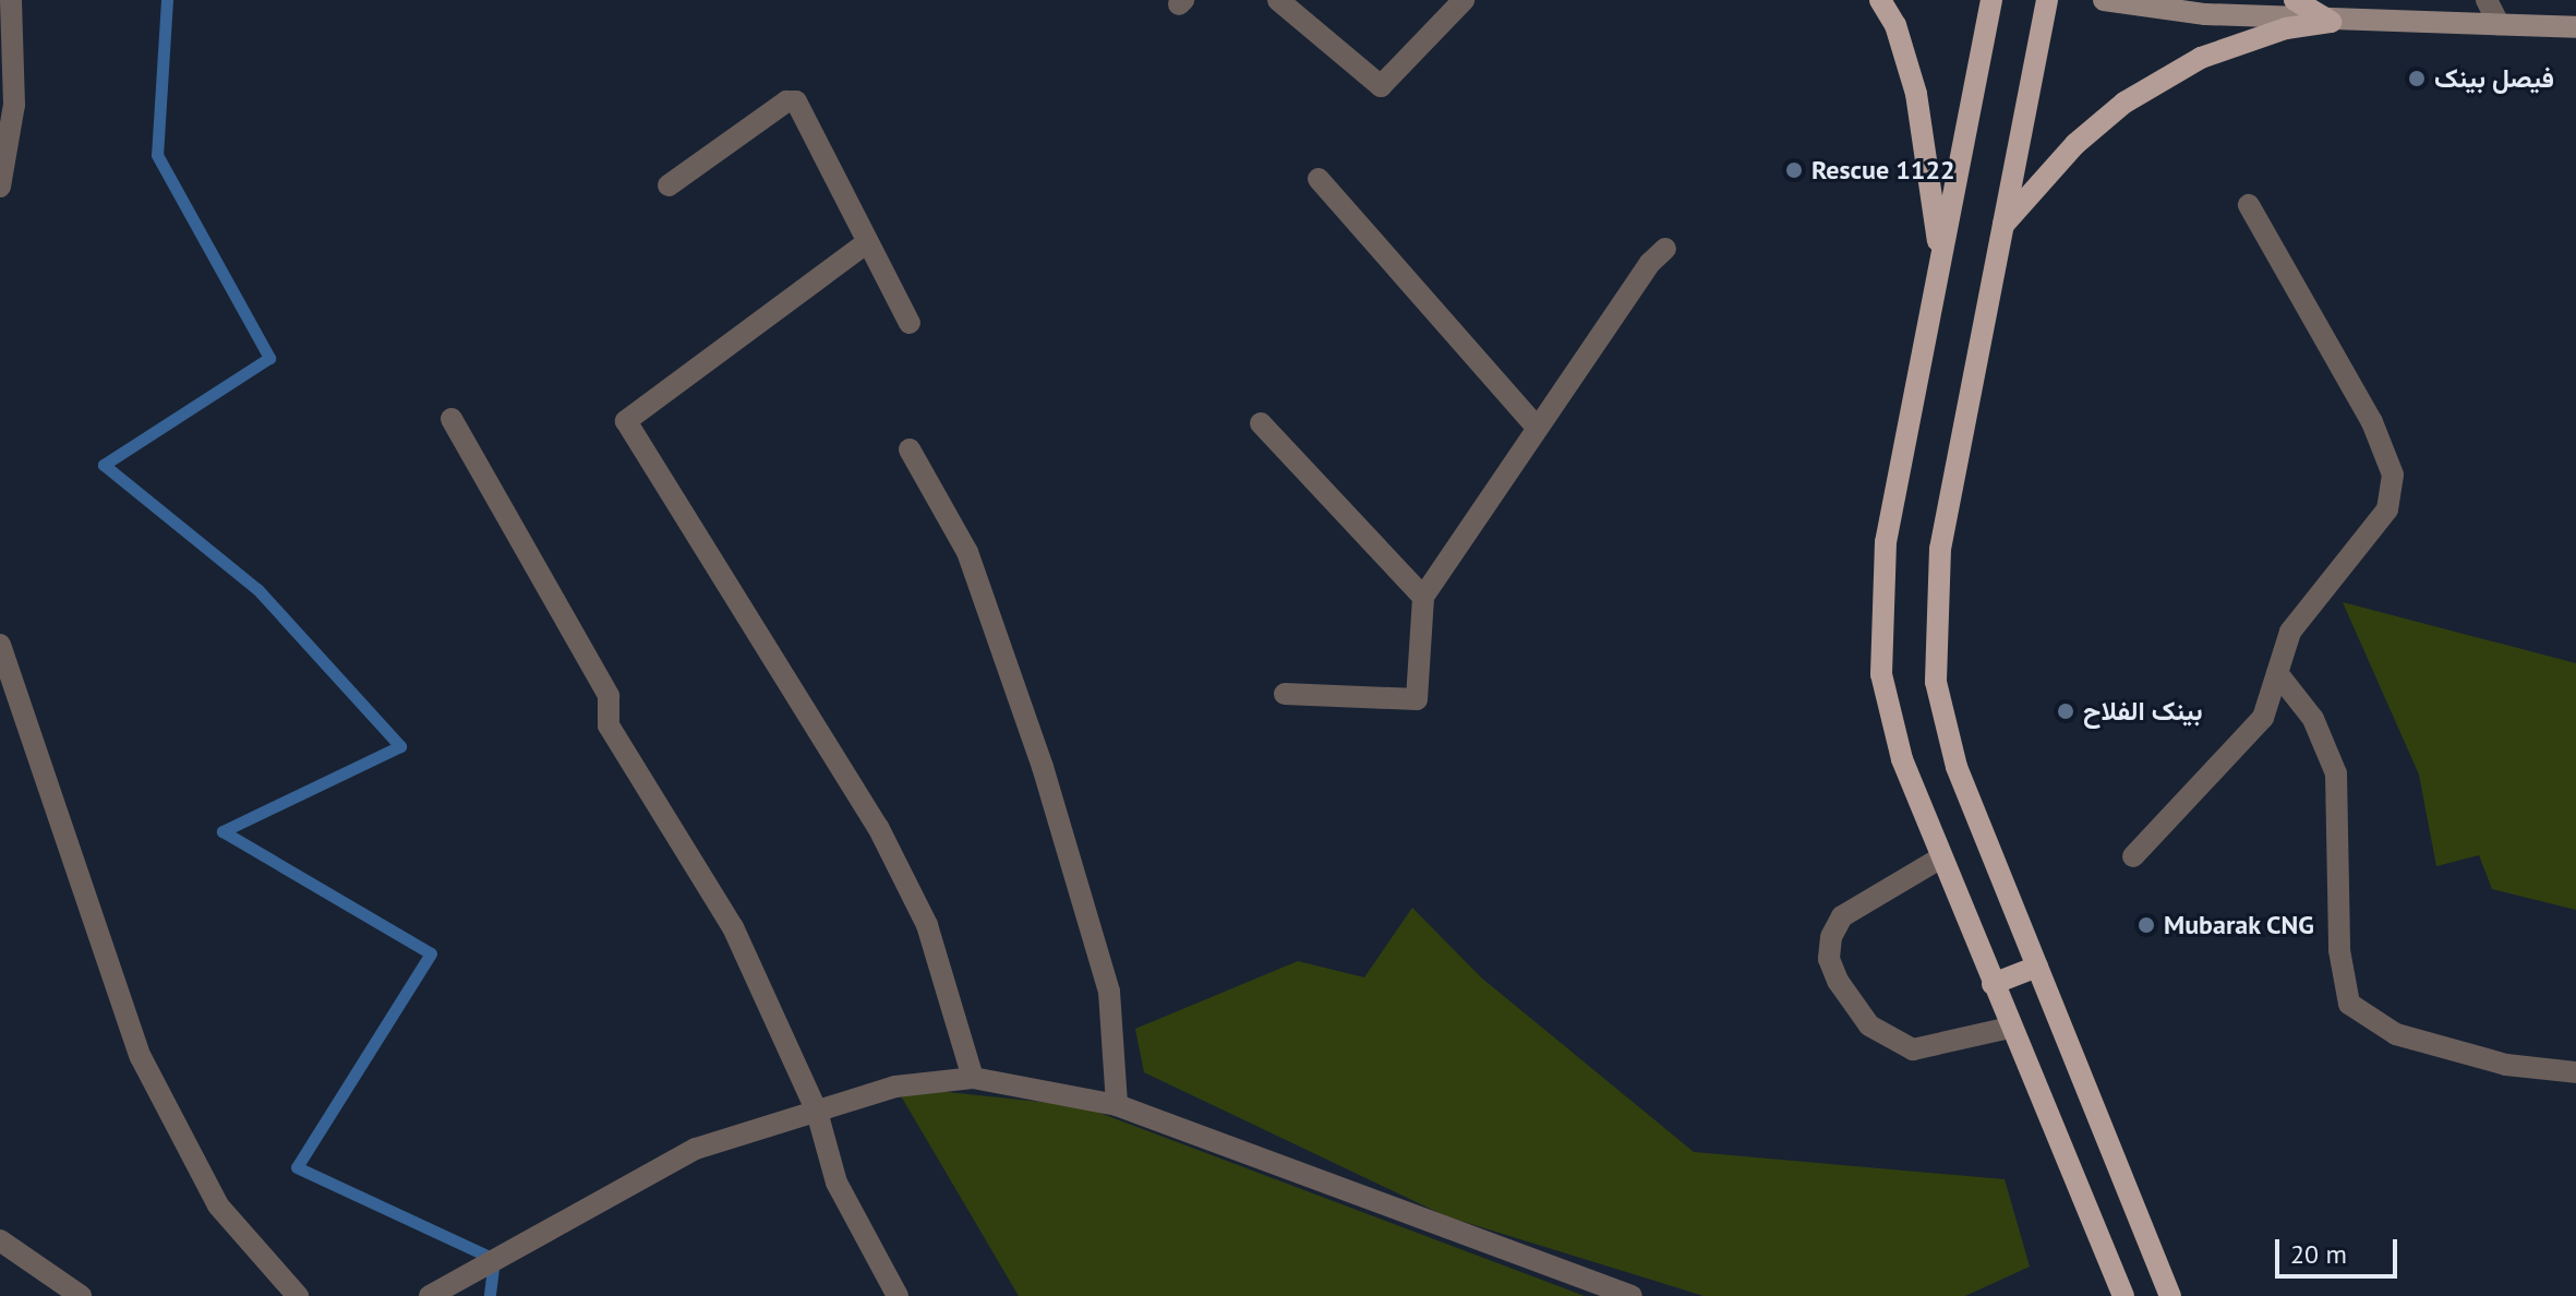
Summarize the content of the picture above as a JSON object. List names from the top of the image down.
{
  "places": [
    "فیصل بینک",
    "Rescue 1122",
    "بینک الفلاح",
    "Mubarak CNG"
  ],
  "scale_bar": "20 m"
}
